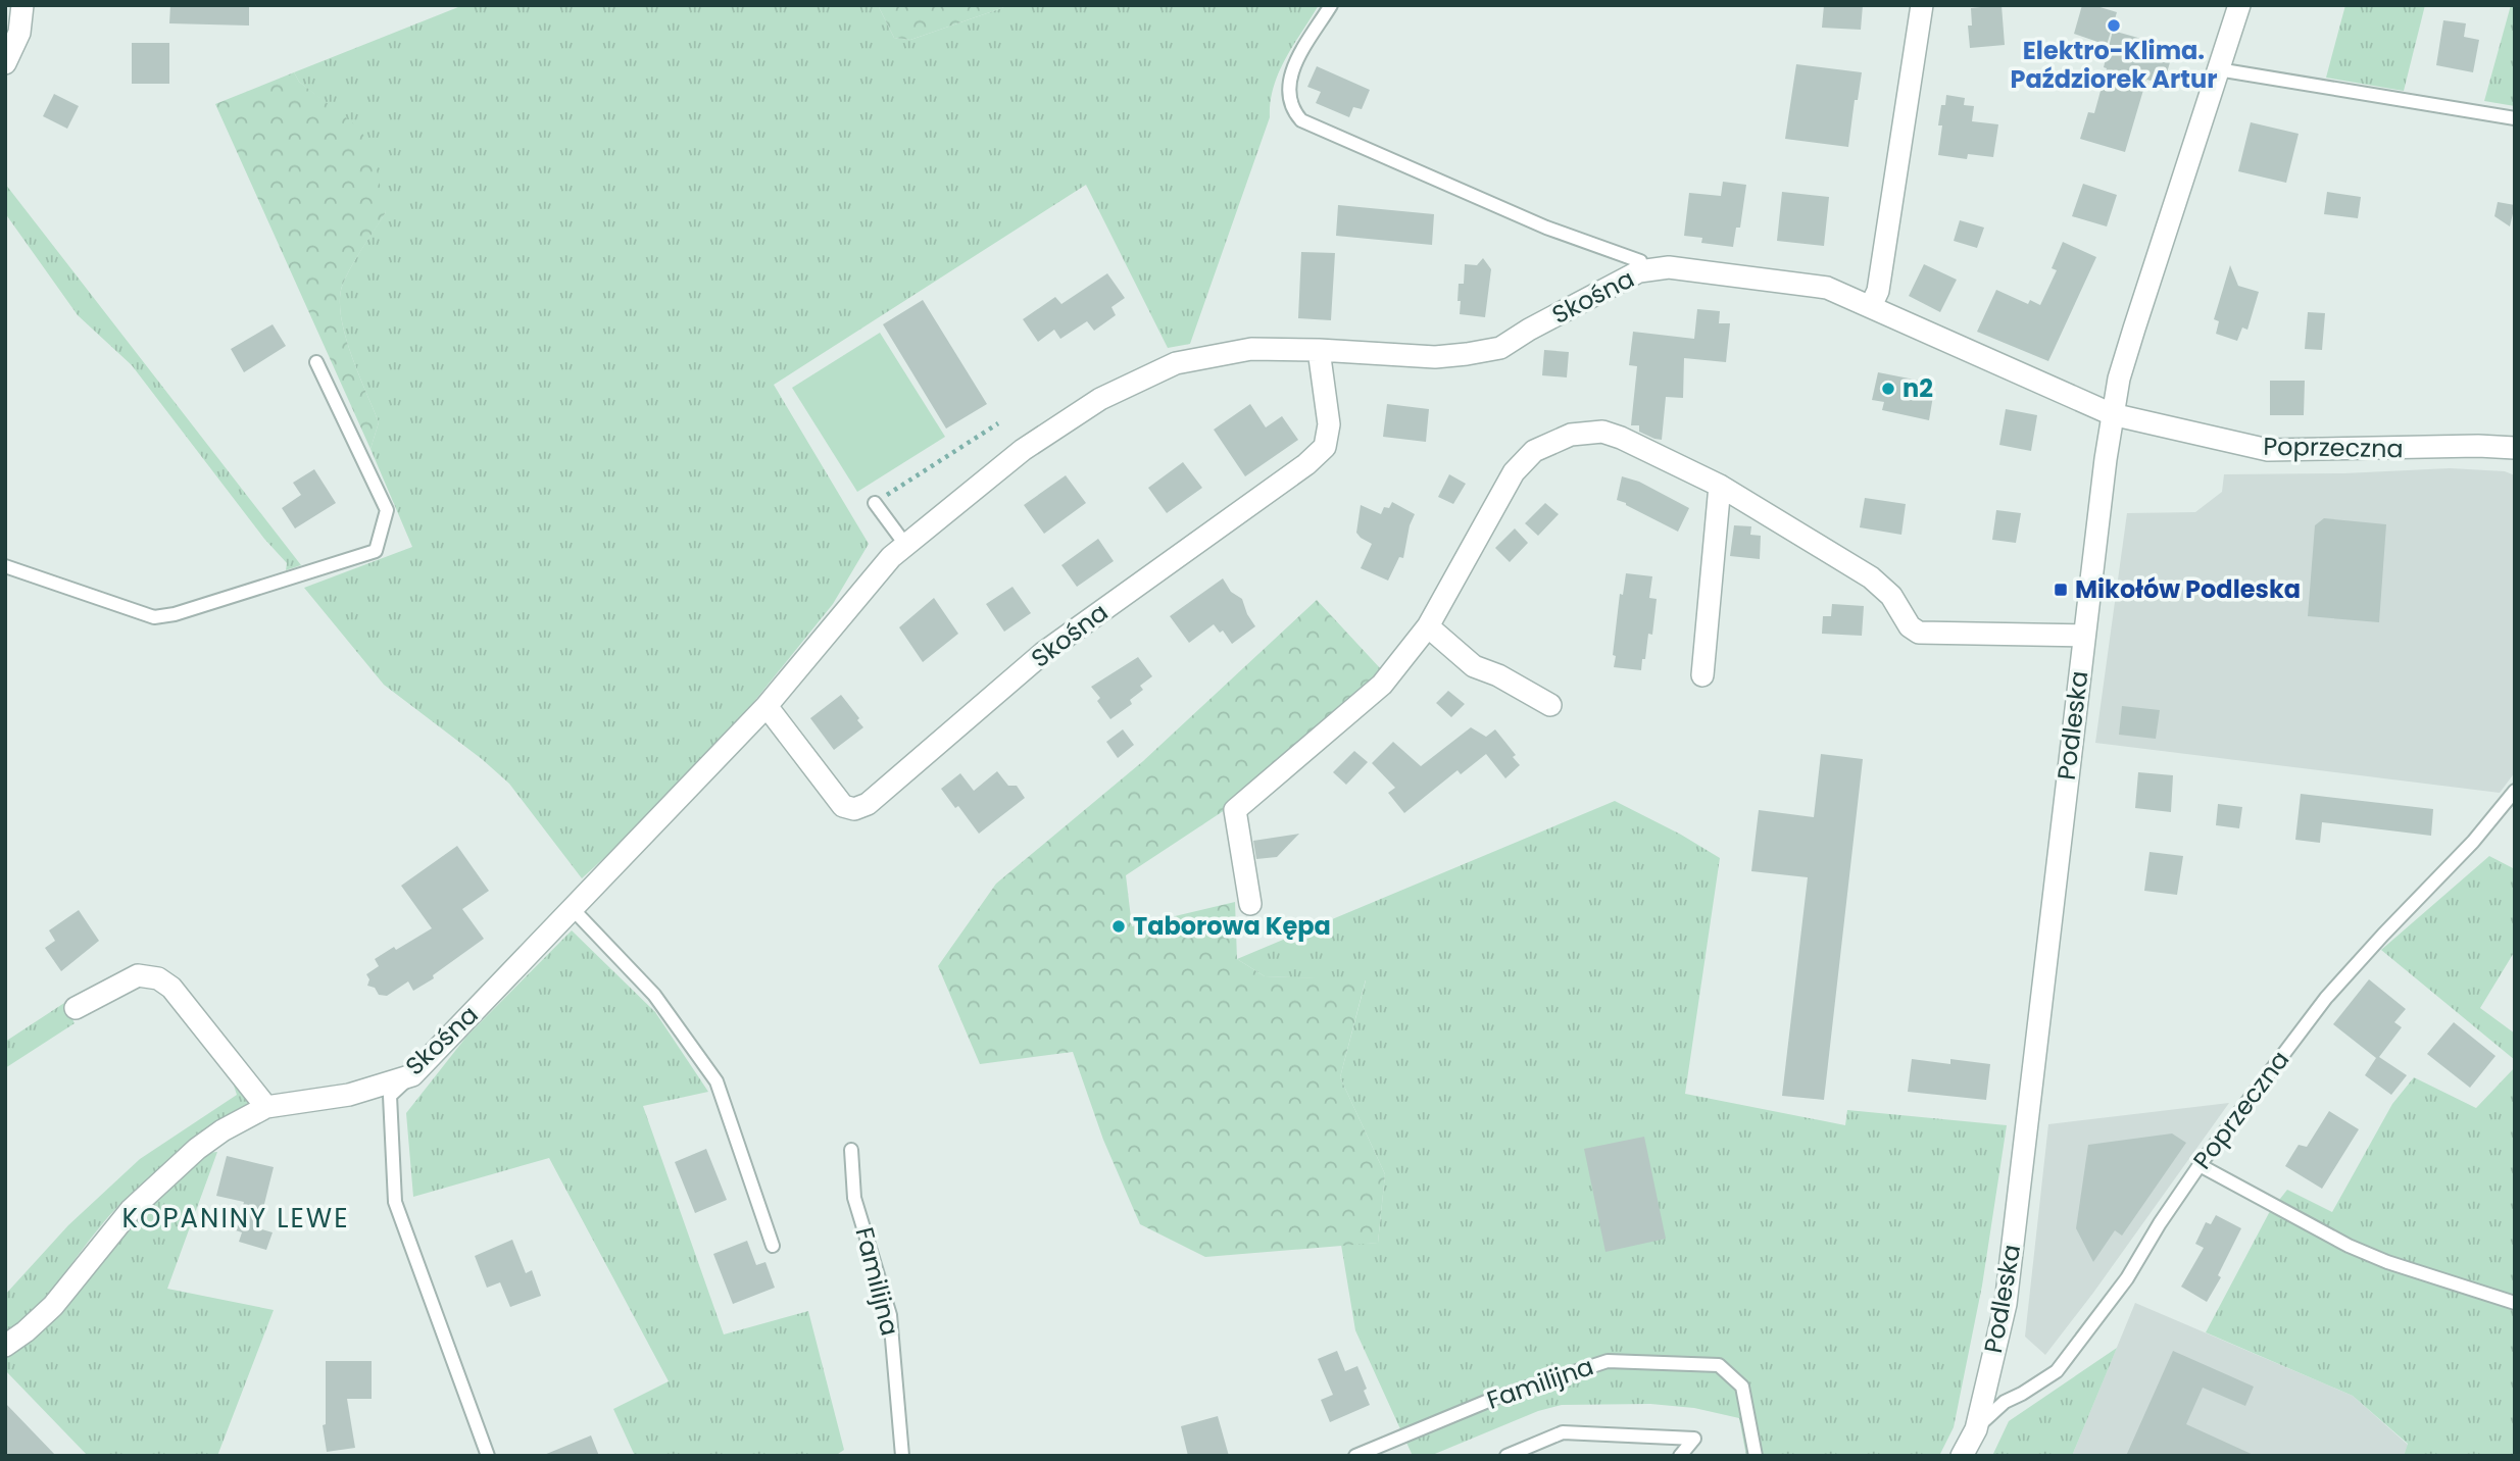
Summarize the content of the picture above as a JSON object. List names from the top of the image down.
{
  "streets": {
    "street": ["Skośna", "Poprzeczna", "Podleska"],
    "lane": ["Familijna"]
  },
  "crossings": [
    ["Skośna", "Poprzeczna"],
    ["Skośna", "Podleska"],
    ["Poprzeczna", "Podleska"]
  ],
  "districts": ["KOPANINY LEWE"],
  "places": {
    "other": ["Elektro-Klima. Paździorek Artur", "n2", "Taborowa Kępa"],
    "transit": ["Mikołów Podleska"]
  }
}
